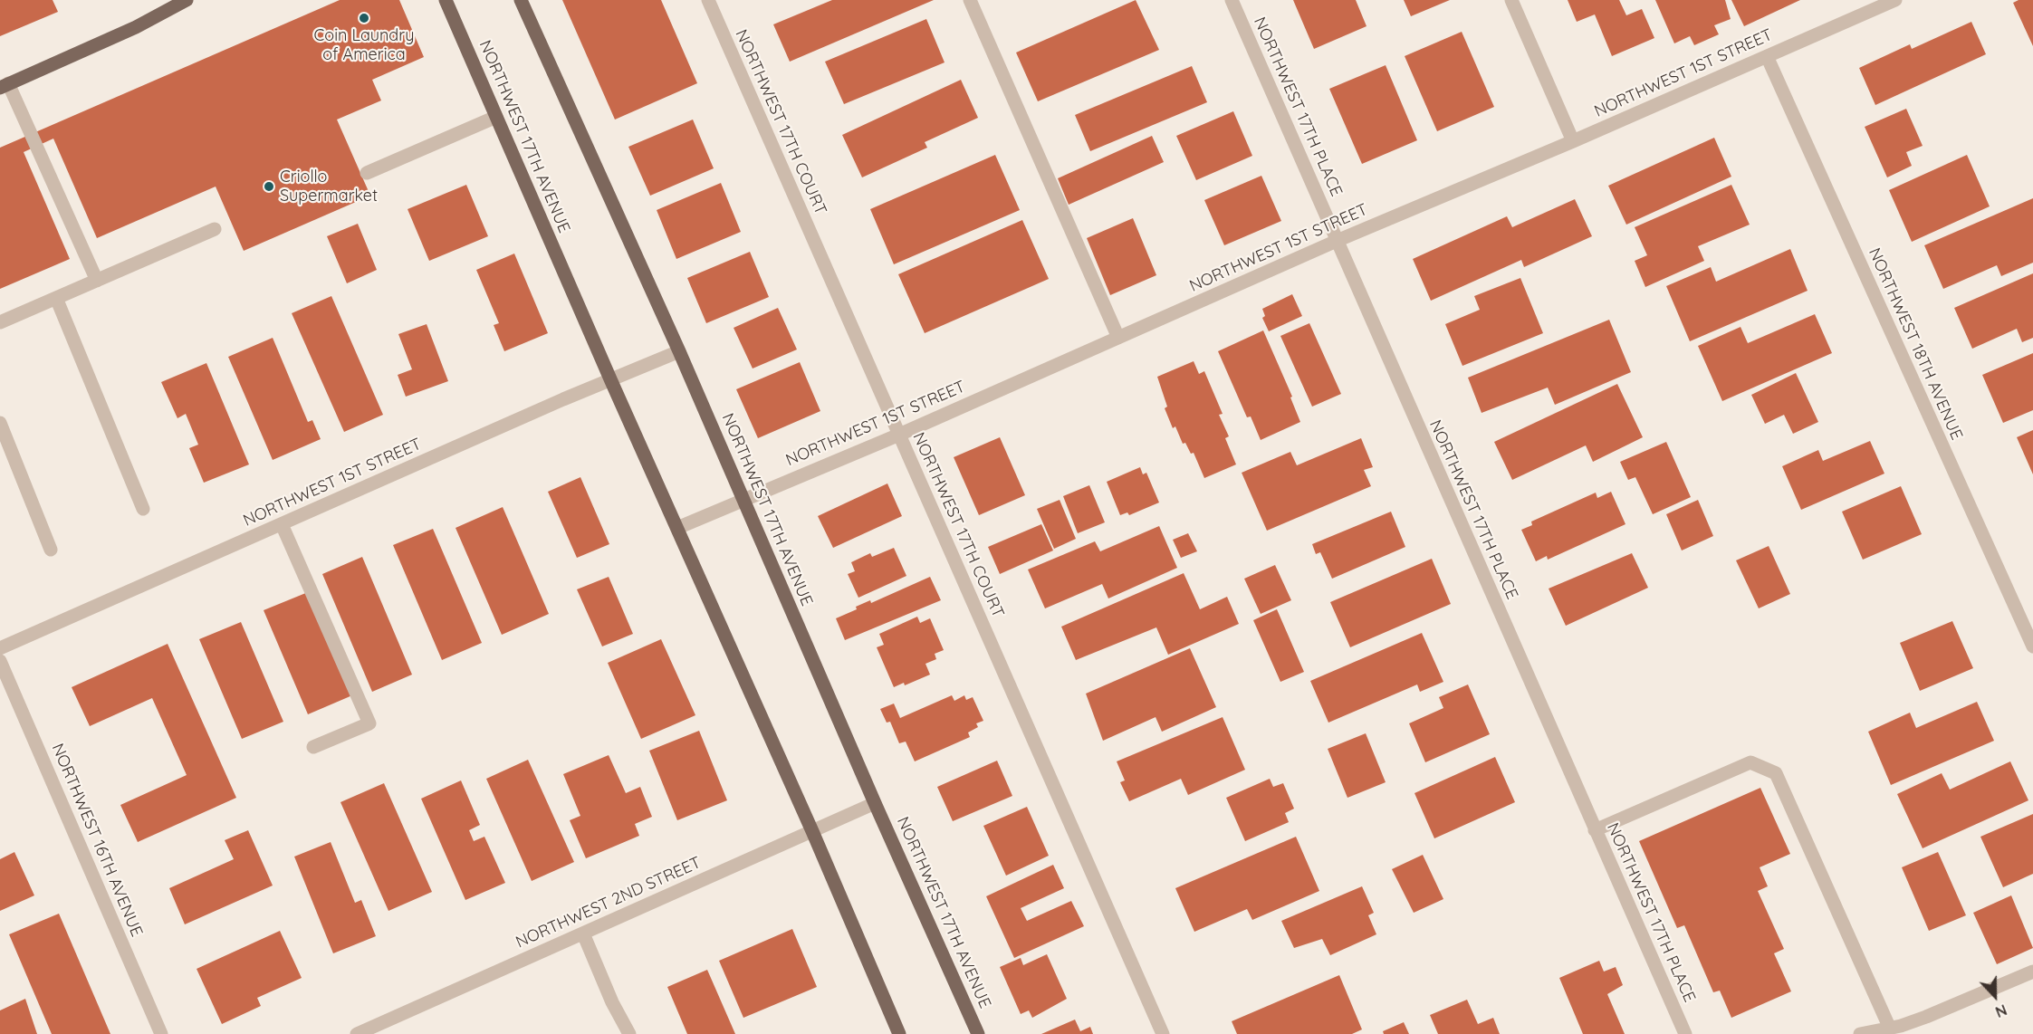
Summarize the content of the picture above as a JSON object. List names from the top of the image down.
{
  "streets": {
    "main road": ["NORTHWEST 17TH AVENUE"],
    "street": [
      "NORTHWEST 1ST STREET",
      "NORTHWEST 17TH PLACE",
      "NORTHWEST 17TH COURT",
      "NORTHWEST 18TH AVENUE",
      "NORTHWEST 16TH AVENUE",
      "NORTHWEST 2ND STREET"
    ]
  },
  "crossings": [
    ["NORTHWEST 1ST STREET", "NORTHWEST 17TH PLACE"],
    ["NORTHWEST 1ST STREET", "NORTHWEST 17TH COURT"],
    ["NORTHWEST 1ST STREET", "NORTHWEST 17TH AVENUE"],
    ["NORTHWEST 1ST STREET", "NORTHWEST 18TH AVENUE"],
    ["NORTHWEST 17TH AVENUE", "NORTHWEST 2ND STREET"]
  ],
  "places": ["Coin Laundry of America", "Criollo Supermarket"],
  "north": "bottom"
}
